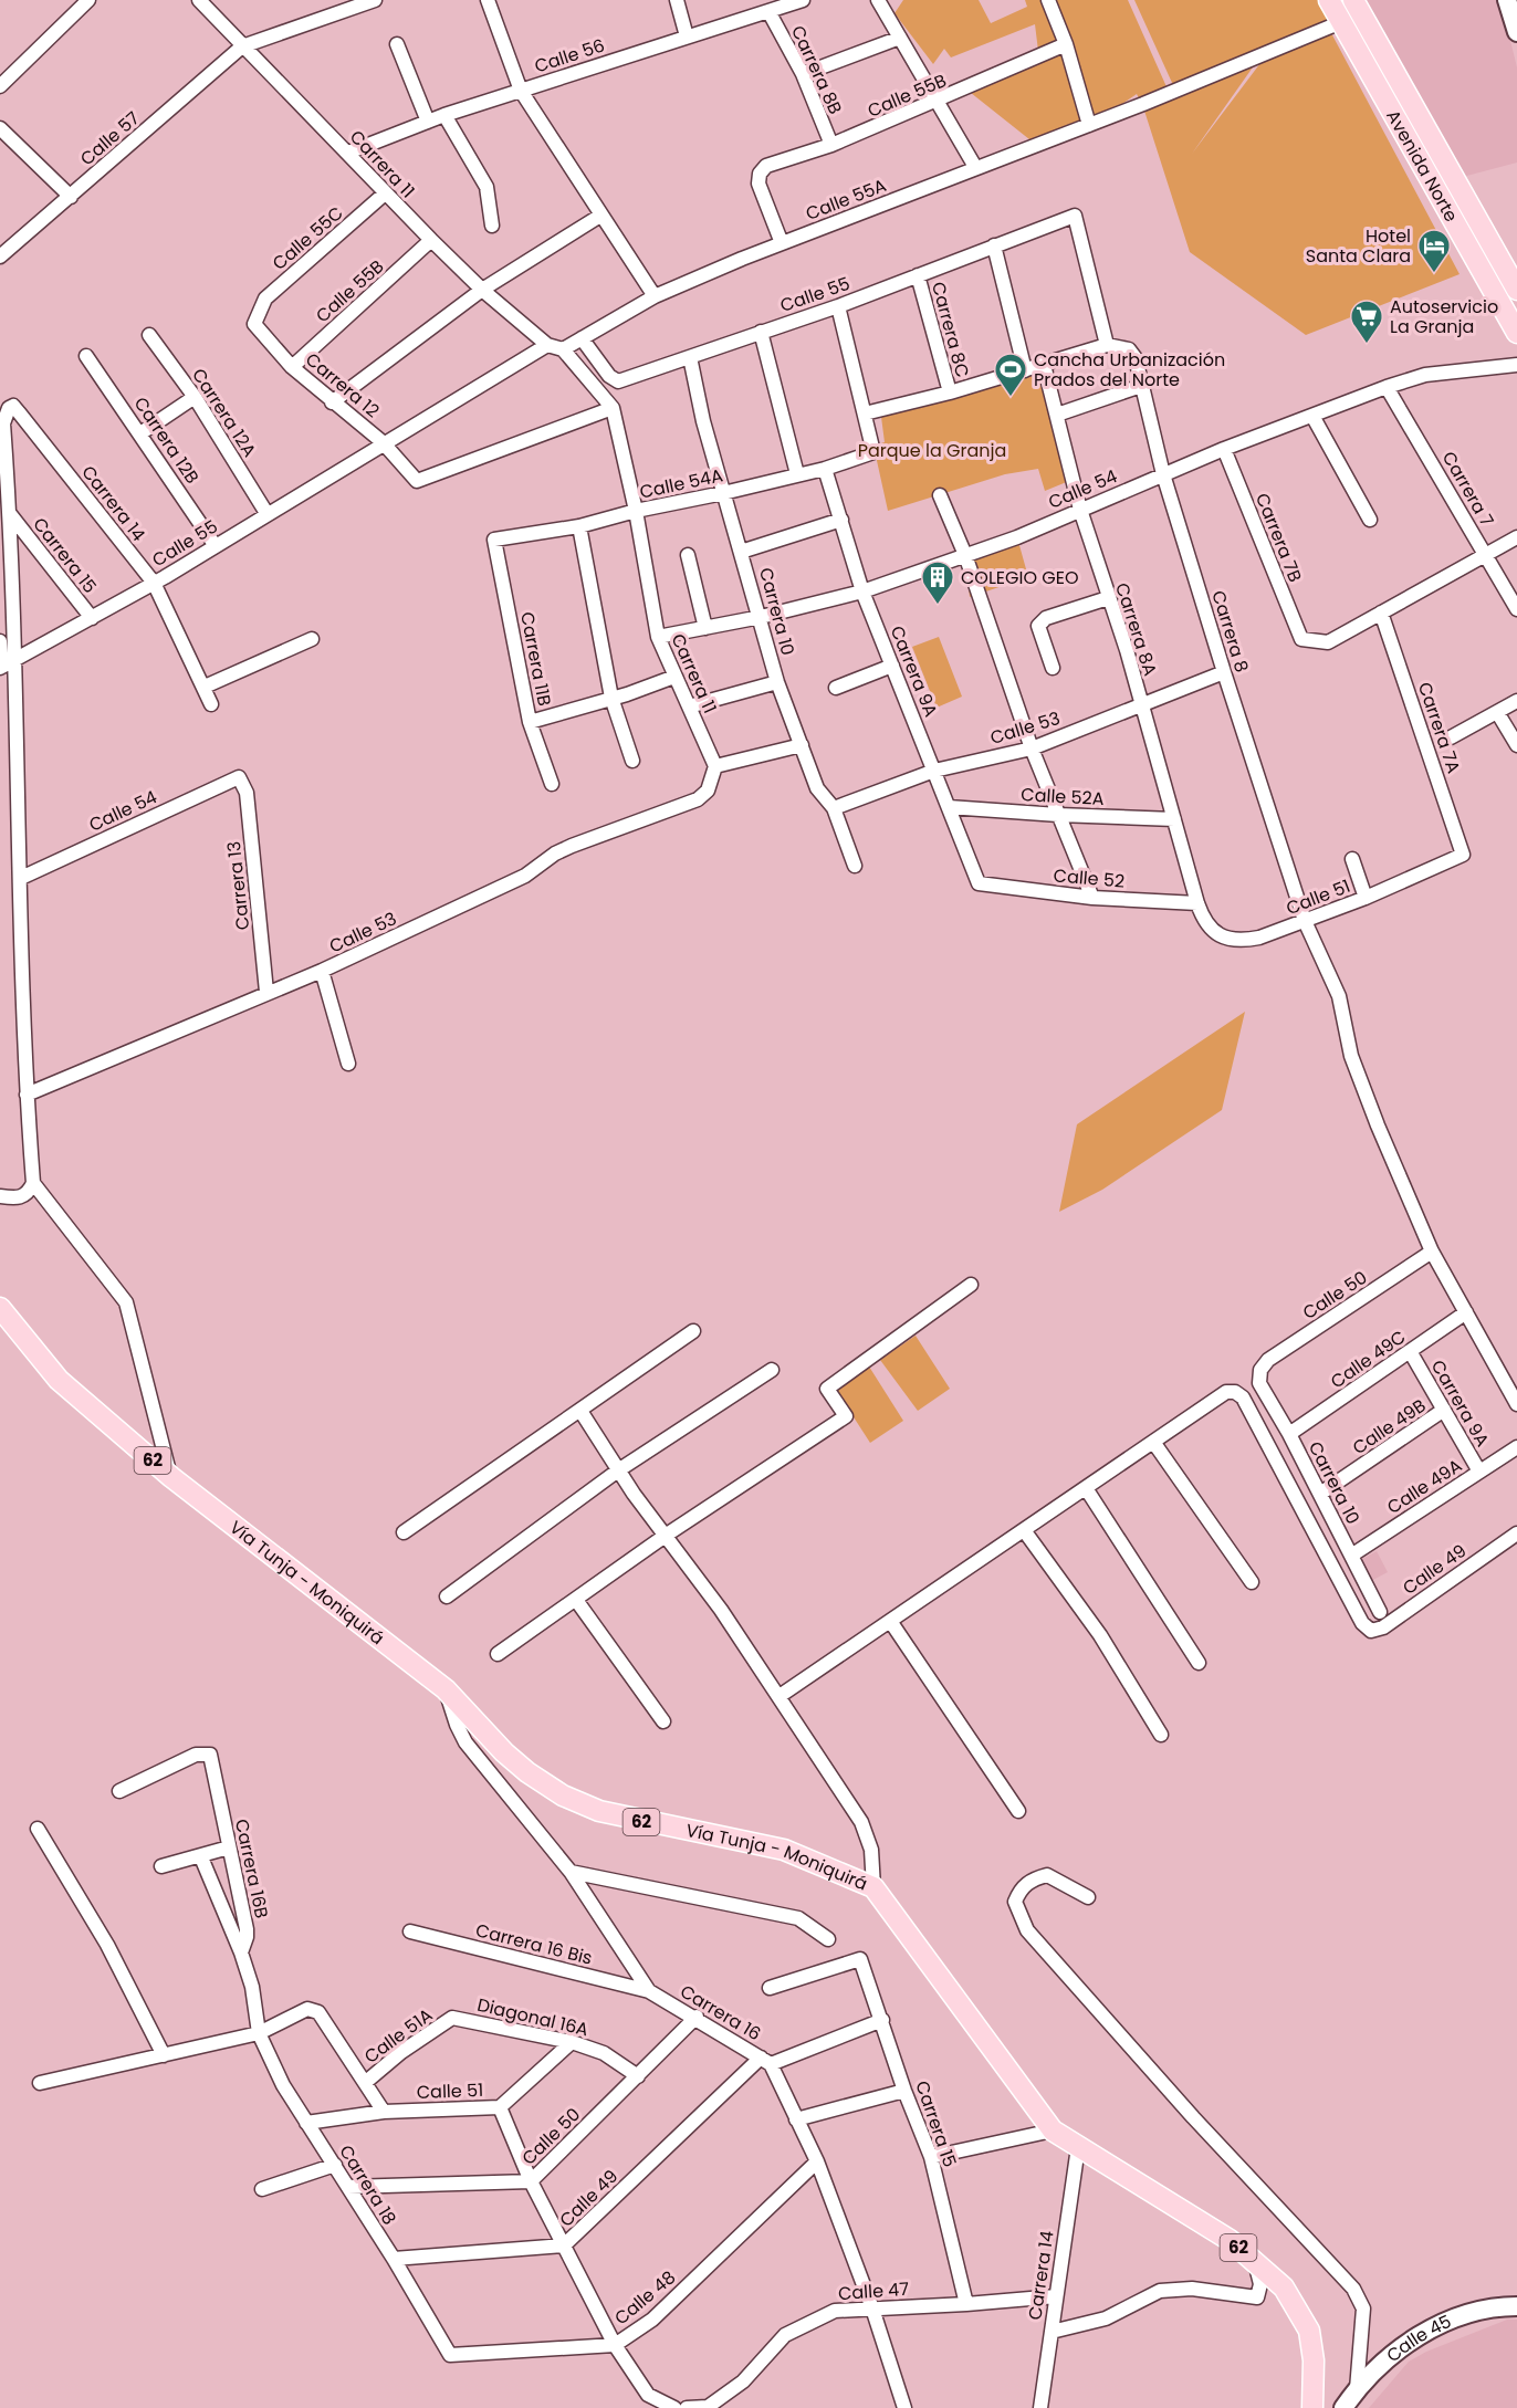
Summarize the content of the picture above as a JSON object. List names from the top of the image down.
{
  "streets": {
    "main road": ["Avenida Norte", "62", "Vía Tunja - Moniquirá"],
    "street": [
      "Calle 56",
      "Carrera 8B",
      "Calle 55B",
      "Calle 57",
      "Carrera 11",
      "Calle 55A",
      "Calle 55C",
      "Calle 55",
      "Carrera 8C",
      "Carrera 12",
      "Carrera 12A",
      "Carrera 12B",
      "Calle 54A",
      "Calle 54",
      "Carrera 7",
      "Carrera 14",
      "Carrera 7B",
      "Carrera 15",
      "Carrera 10",
      "Carrera 8A",
      "Carrera 8",
      "Carrera 11B",
      "Carrera 9A",
      "Calle 53",
      "Carrera 7A",
      "Calle 52A",
      "Calle 52",
      "Carrera 13",
      "Calle 51",
      "Calle 50",
      "Calle 49C",
      "Calle 49B",
      "Calle 49A",
      "Calle 49",
      "Carrera 16B",
      "Carrera 16 Bis",
      "Carrera 16",
      "Diagonal 16A",
      "Calle 51A",
      "Carrera 18",
      "Calle 47",
      "Calle 48",
      "Calle 45"
    ]
  },
  "crossings": [
    ["Calle 56", "Carrera 8B"],
    ["Calle 56", "Carrera 11"],
    ["Carrera 8B", "Calle 55B"],
    ["Calle 55B", "Carrera 11"],
    ["Calle 55B", "Calle 55A"],
    ["Calle 55B", "Carrera 12"],
    ["Calle 57", "Carrera 11"],
    ["Carrera 11", "Calle 55A"],
    ["Carrera 11", "Calle 55C"],
    ["Carrera 11", "Carrera 12"],
    ["Carrera 11", "Calle 54A"],
    ["Carrera 11", "Calle 54"],
    ["Carrera 11", "Calle 53"],
    ["Avenida Norte", "Calle 55A"],
    ["Calle 55A", "Calle 55"],
    ["Calle 55C", "Carrera 12"],
    ["Calle 55", "Carrera 8C"],
    ["Calle 55", "Carrera 12"],
    ["Calle 55", "Carrera 12A"],
    ["Calle 55", "Carrera 12B"],
    ["Calle 55", "Carrera 14"],
    ["Calle 55", "Carrera 15"],
    ["Calle 55", "Carrera 10"],
    ["Calle 55", "Carrera 8"],
    ["Calle 54A", "Carrera 10"],
    ["Calle 54A", "Carrera 11B"],
    ["Calle 54A", "Carrera 9A"],
    ["Calle 54", "Carrera 7"],
    ["Calle 54", "Carrera 7B"],
    ["Calle 54", "Carrera 10"],
    ["Calle 54", "Carrera 8A"],
    ["Calle 54", "Carrera 8"],
    ["Calle 54", "Carrera 9A"],
    ["Calle 54", "Carrera 13"],
    ["Carrera 14", "Carrera 15"],
    ["Carrera 14", "Vía Tunja - Moniquirá"],
    ["Carrera 14", "Calle 47"],
    ["Carrera 7B", "Carrera 7A"],
    ["Carrera 15", "Calle 49"],
    ["Carrera 15", "Calle 47"],
    ["Carrera 10", "Calle 53"],
    ["Carrera 10", "Calle 50"],
    ["Carrera 10", "Calle 49C"],
    ["Carrera 10", "Calle 49B"],
    ["Carrera 10", "Calle 49A"],
    ["Carrera 8A", "Calle 53"],
    ["Carrera 8A", "Calle 52A"],
    ["Carrera 8A", "Calle 52"],
    ["Carrera 8A", "Calle 51"],
    ["Carrera 8", "Calle 53"],
    ["Carrera 8", "Calle 51"],
    ["Carrera 8", "Calle 50"],
    ["Carrera 8", "Calle 49C"],
    ["Carrera 9A", "Calle 53"],
    ["Carrera 9A", "Calle 52A"],
    ["Carrera 9A", "Calle 52"],
    ["Carrera 9A", "Calle 49C"],
    ["Carrera 9A", "Calle 49B"],
    ["Carrera 9A", "Calle 49A"],
    ["Calle 53", "Carrera 13"],
    ["Carrera 7A", "Calle 51"],
    ["Calle 52", "Calle 51"],
    ["Calle 51", "Diagonal 16A"],
    ["Calle 51", "Carrera 18"],
    ["Calle 50", "Carrera 16"],
    ["Calle 50", "Diagonal 16A"],
    ["Calle 50", "Carrera 18"],
    ["Calle 49", "Carrera 16"],
    ["Calle 49", "Carrera 18"],
    ["Vía Tunja - Moniquirá", "Carrera 16"],
    ["Carrera 16B", "Carrera 18"],
    ["Carrera 16 Bis", "Carrera 16"],
    ["Carrera 16", "Calle 47"],
    ["Carrera 16", "Calle 48"],
    ["Diagonal 16A", "Calle 51A"],
    ["Carrera 18", "Calle 48"]
  ],
  "parks": ["Parque la Granja"],
  "places": {
    "hotel": ["Hotel Santa Clara"],
    "supermarket": ["Autoservicio La Granja"],
    "sports": ["Cancha Urbanización Prados del Norte"],
    "building": ["COLEGIO GEO"]
  }
}
